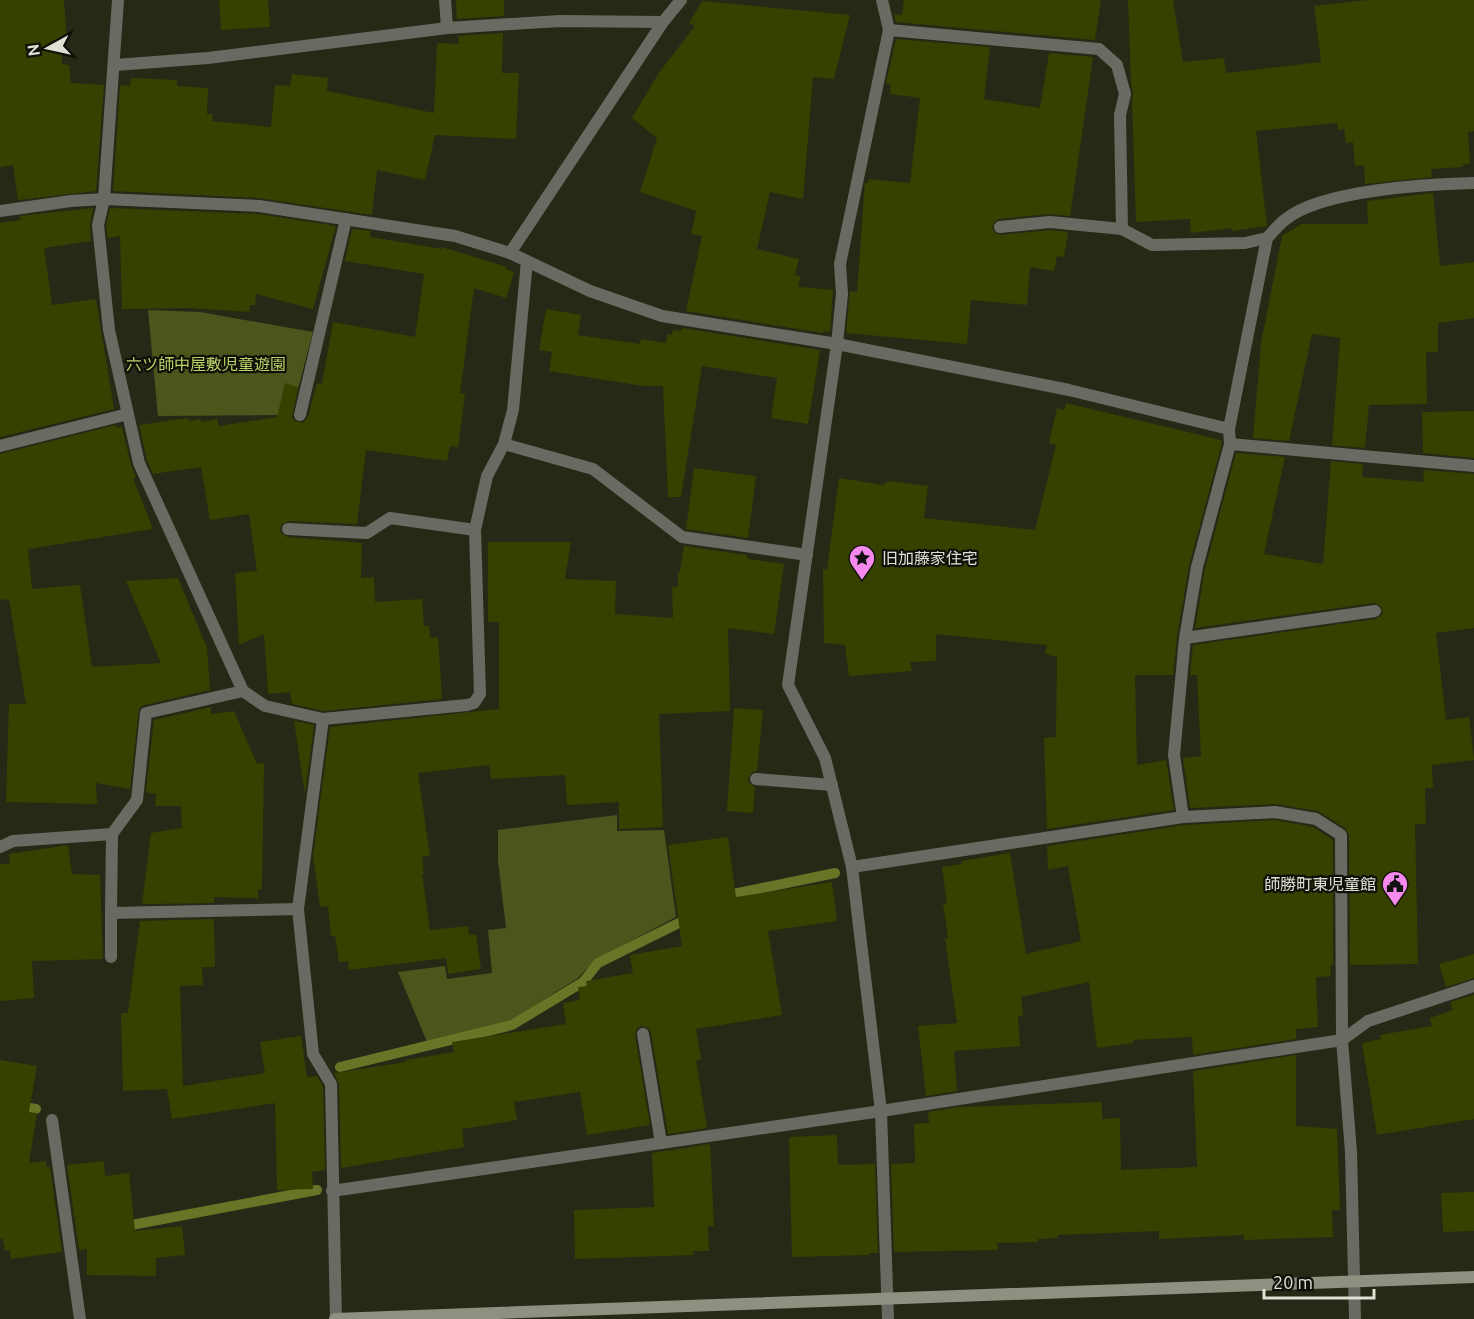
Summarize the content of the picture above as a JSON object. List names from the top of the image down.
{
  "parks": ["六ツ師中屋敷児童遊園"],
  "places": {
    "place": ["旧加藤家住宅"],
    "public building": ["師勝町東児童館"]
  },
  "scale_bar": "20 m",
  "north": "left"
}
